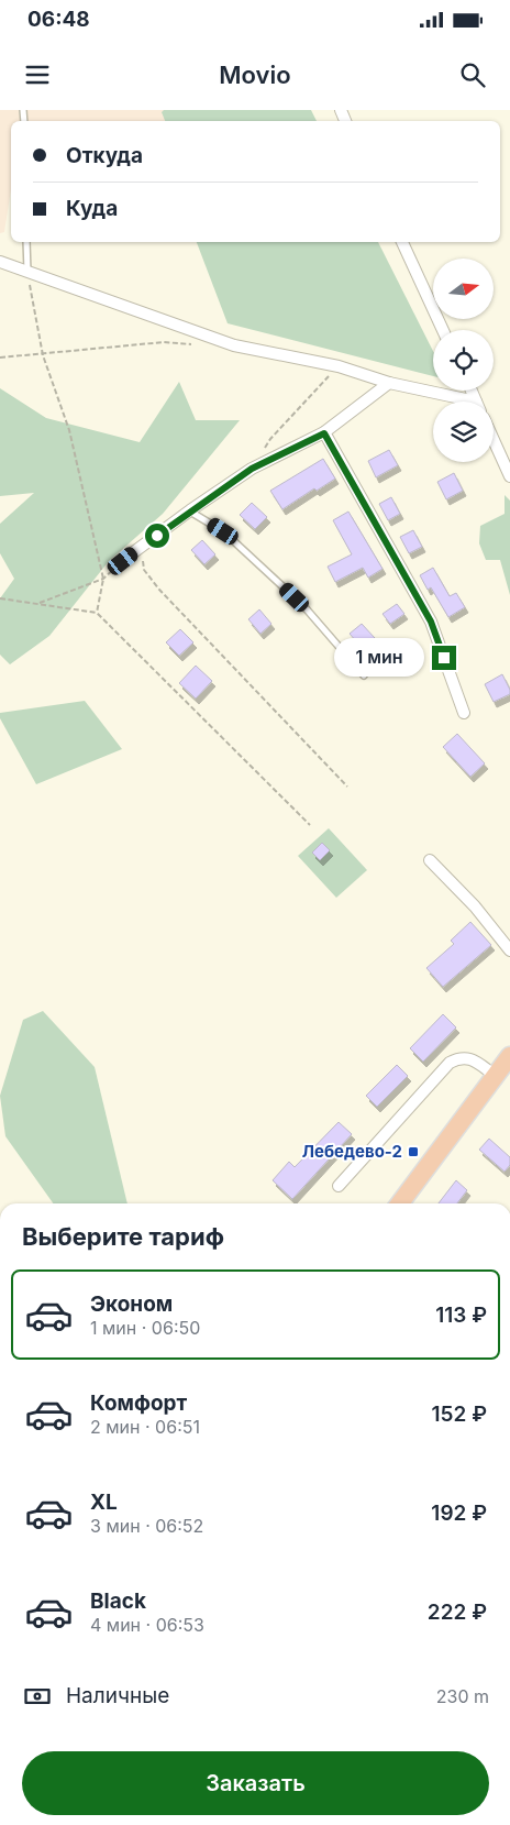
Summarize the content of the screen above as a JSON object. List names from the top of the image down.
{
  "places": {
    "transit": ["Лебедево-2"]
  },
  "north": "right",
  "page": {
    "status": "06:48",
    "header": "Movio",
    "banner": ["Откуда", "Куда"],
    "bubble": "1 мин",
    "heading": "Выберите тариф",
    "list": [
      {
        "name": "Эконом",
        "note": "1 мин · 06:50",
        "value": "113 ₽"
      },
      {
        "name": "Комфорт",
        "note": "2 мин · 06:51",
        "value": "152 ₽"
      },
      {
        "name": "XL",
        "note": "3 мин · 06:52",
        "value": "192 ₽"
      },
      {
        "name": "Black",
        "note": "4 мин · 06:53",
        "value": "222 ₽"
      }
    ],
    "pay": ["Наличные", "230 m"],
    "buttons": "Заказать"
  }
}
